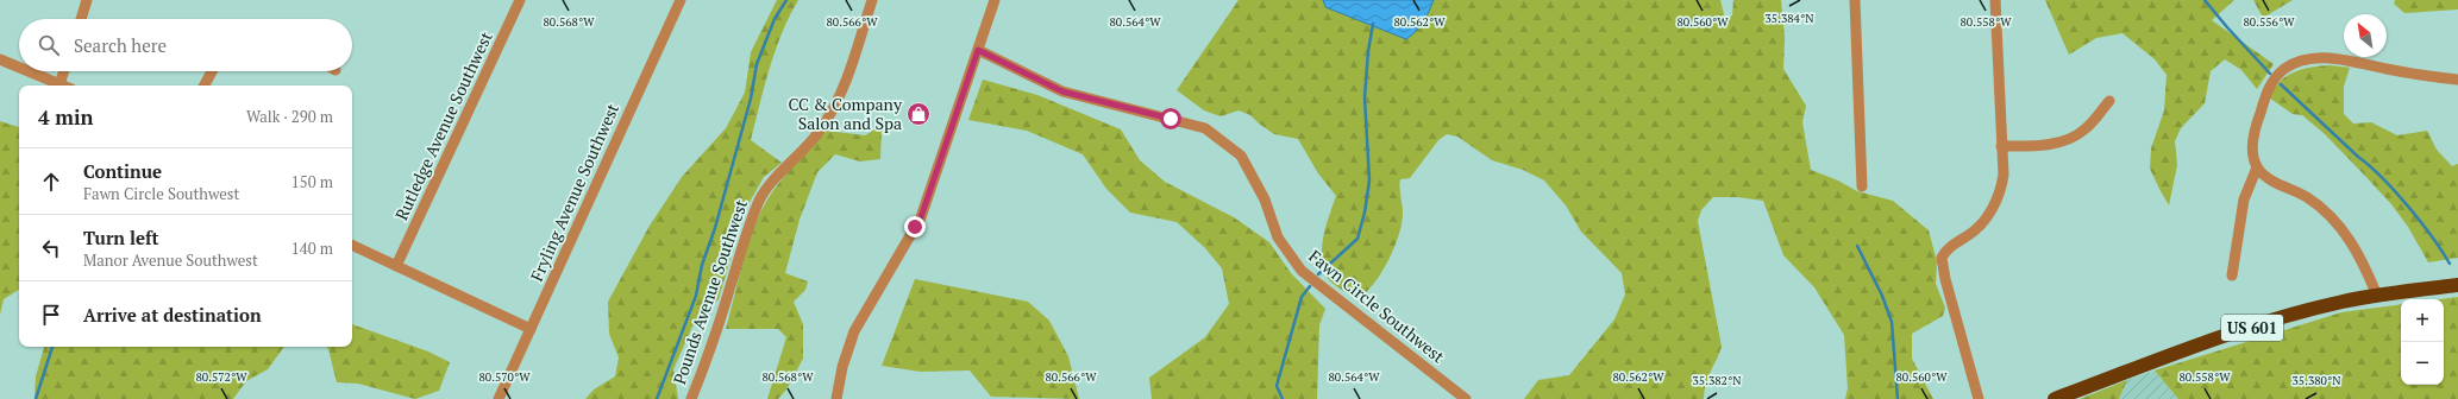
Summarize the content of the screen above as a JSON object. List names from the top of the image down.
{
  "streets": {
    "highway": ["US 601"],
    "street": [
      "Rutledge Avenue Southwest",
      "Fryling Avenue Southwest",
      "Pounds Avenue Southwest",
      "Fawn Circle Southwest"
    ]
  },
  "places": {
    "shop": ["CC & Company Salon and Spa"]
  },
  "north": "top left",
  "page": {
    "search": "Search here",
    "heading": ["4 min", "Walk · 290 m"],
    "list": [
      ["Continue", "Fawn Circle Southwest", "150 m"],
      ["Turn left", "Manor Avenue Southwest", "140 m"],
      "Arrive at destination"
    ],
    "map_buttons": ["+", "−"]
  },
  "coordinates": [
    "35.384°N",
    "80.562°W",
    "80.560°W",
    "80.558°W",
    "80.556°W",
    "80.568°W",
    "80.566°W",
    "80.564°W",
    "80.572°W",
    "80.570°W",
    "35.382°N",
    "35.380°N"
  ]
}
